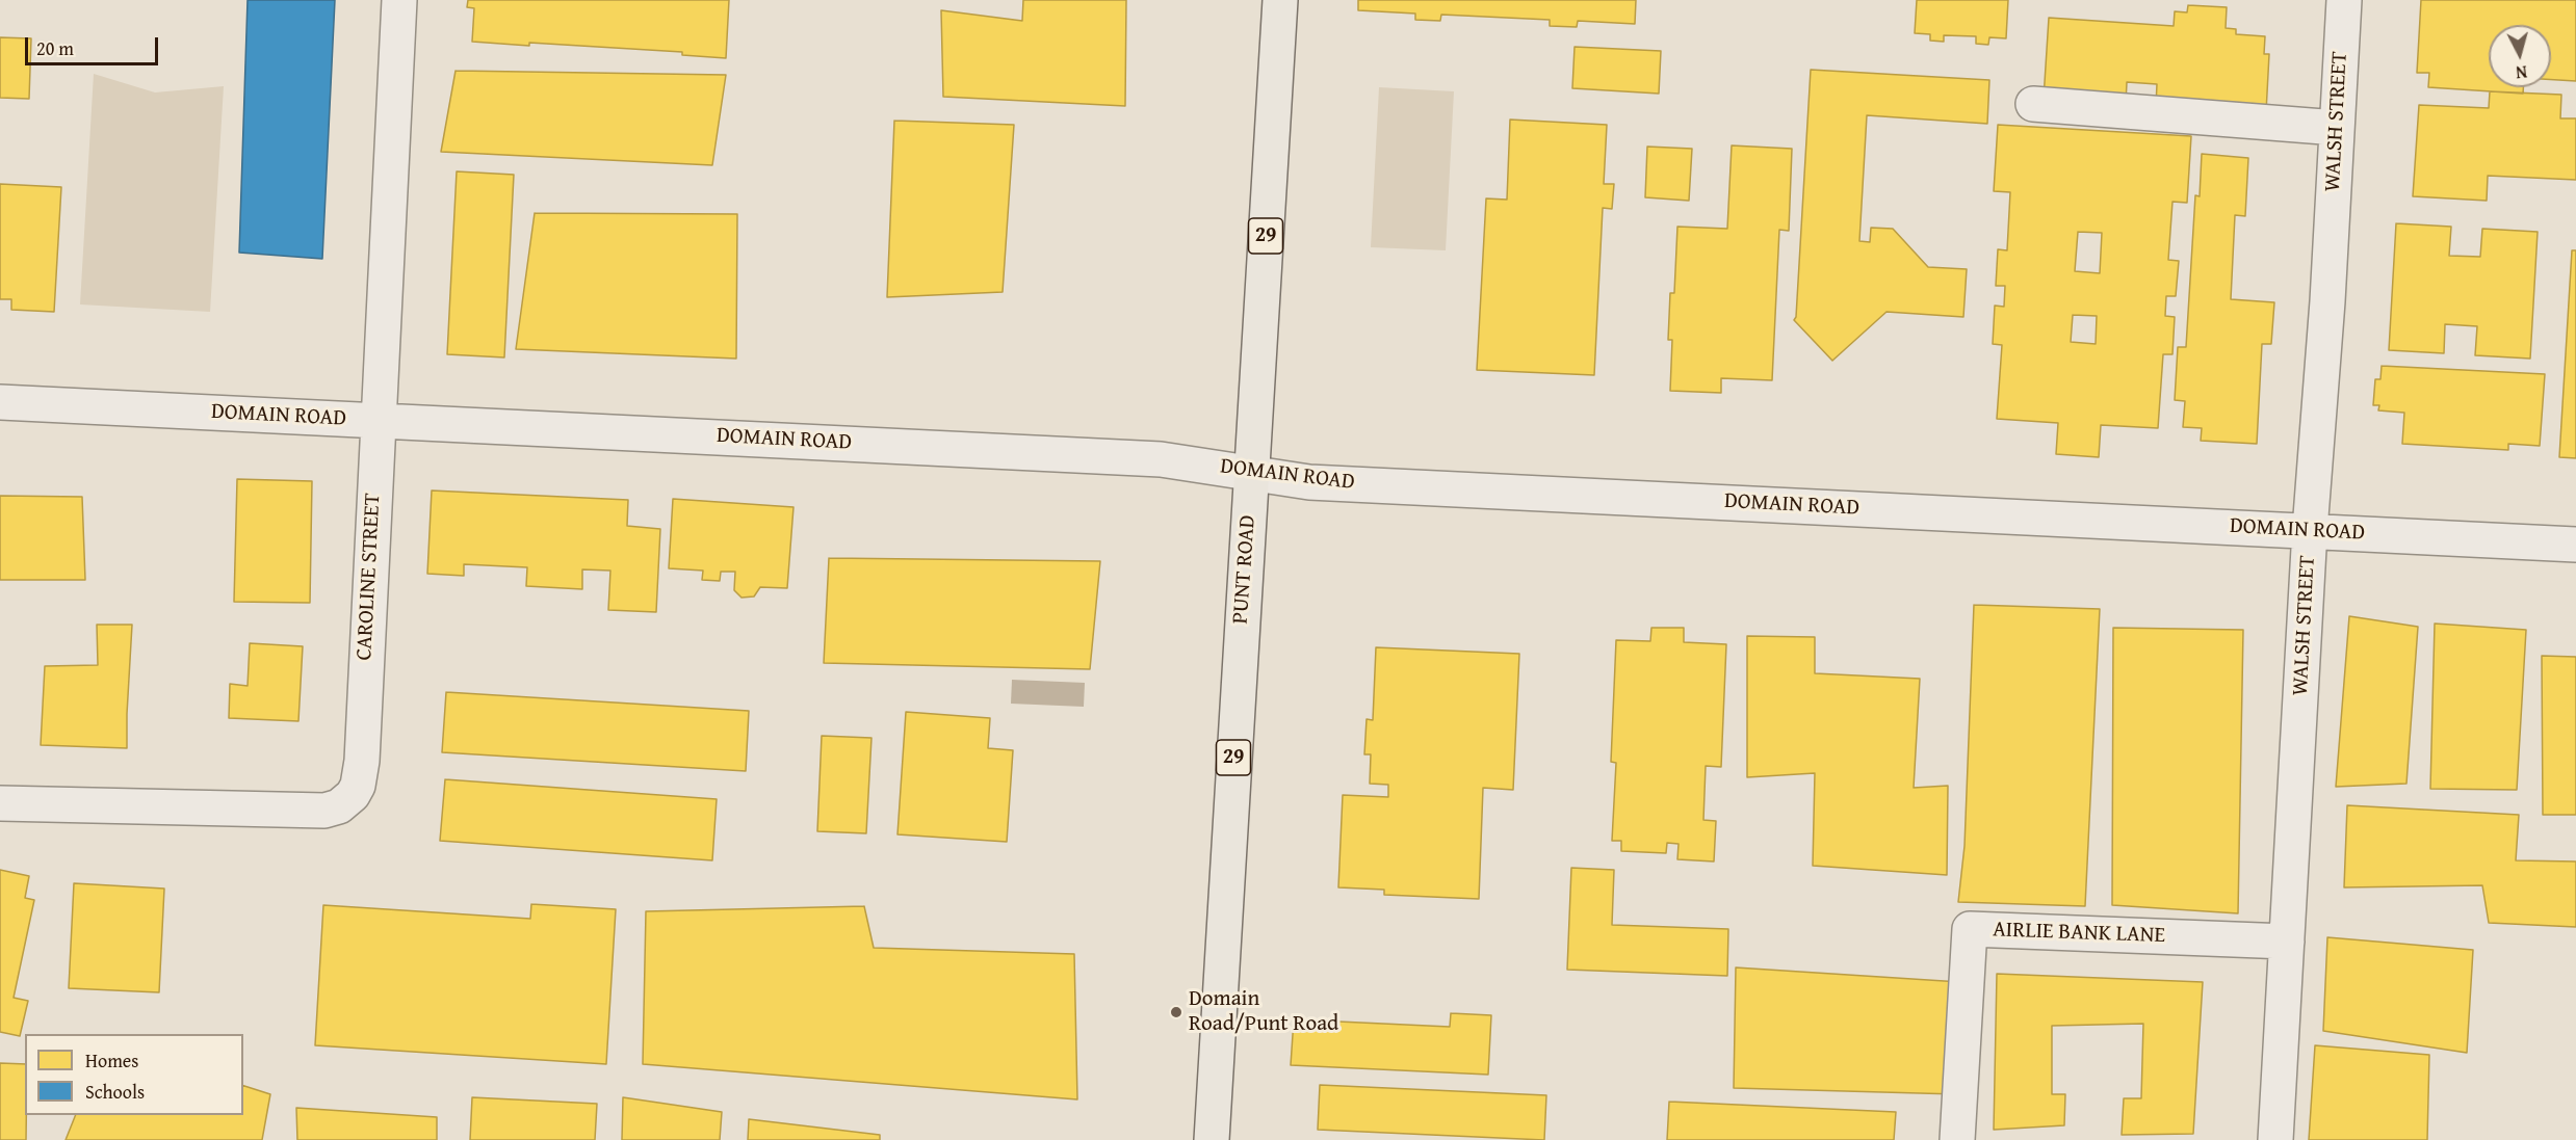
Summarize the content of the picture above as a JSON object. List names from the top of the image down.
{
  "streets": {
    "highway": ["29", "PUNT ROAD"],
    "street": [
      "WALSH STREET",
      "DOMAIN ROAD",
      "CAROLINE STREET",
      "AIRLIE BANK LANE"
    ]
  },
  "crossings": [
    ["WALSH STREET", "DOMAIN ROAD"],
    ["WALSH STREET", "AIRLIE BANK LANE"],
    ["DOMAIN ROAD", "PUNT ROAD"],
    ["DOMAIN ROAD", "CAROLINE STREET"]
  ],
  "places": ["Domain Road/Punt Road"],
  "legend": ["Homes", "Schools"],
  "scale_bar": "20 m",
  "north": "bottom"
}
